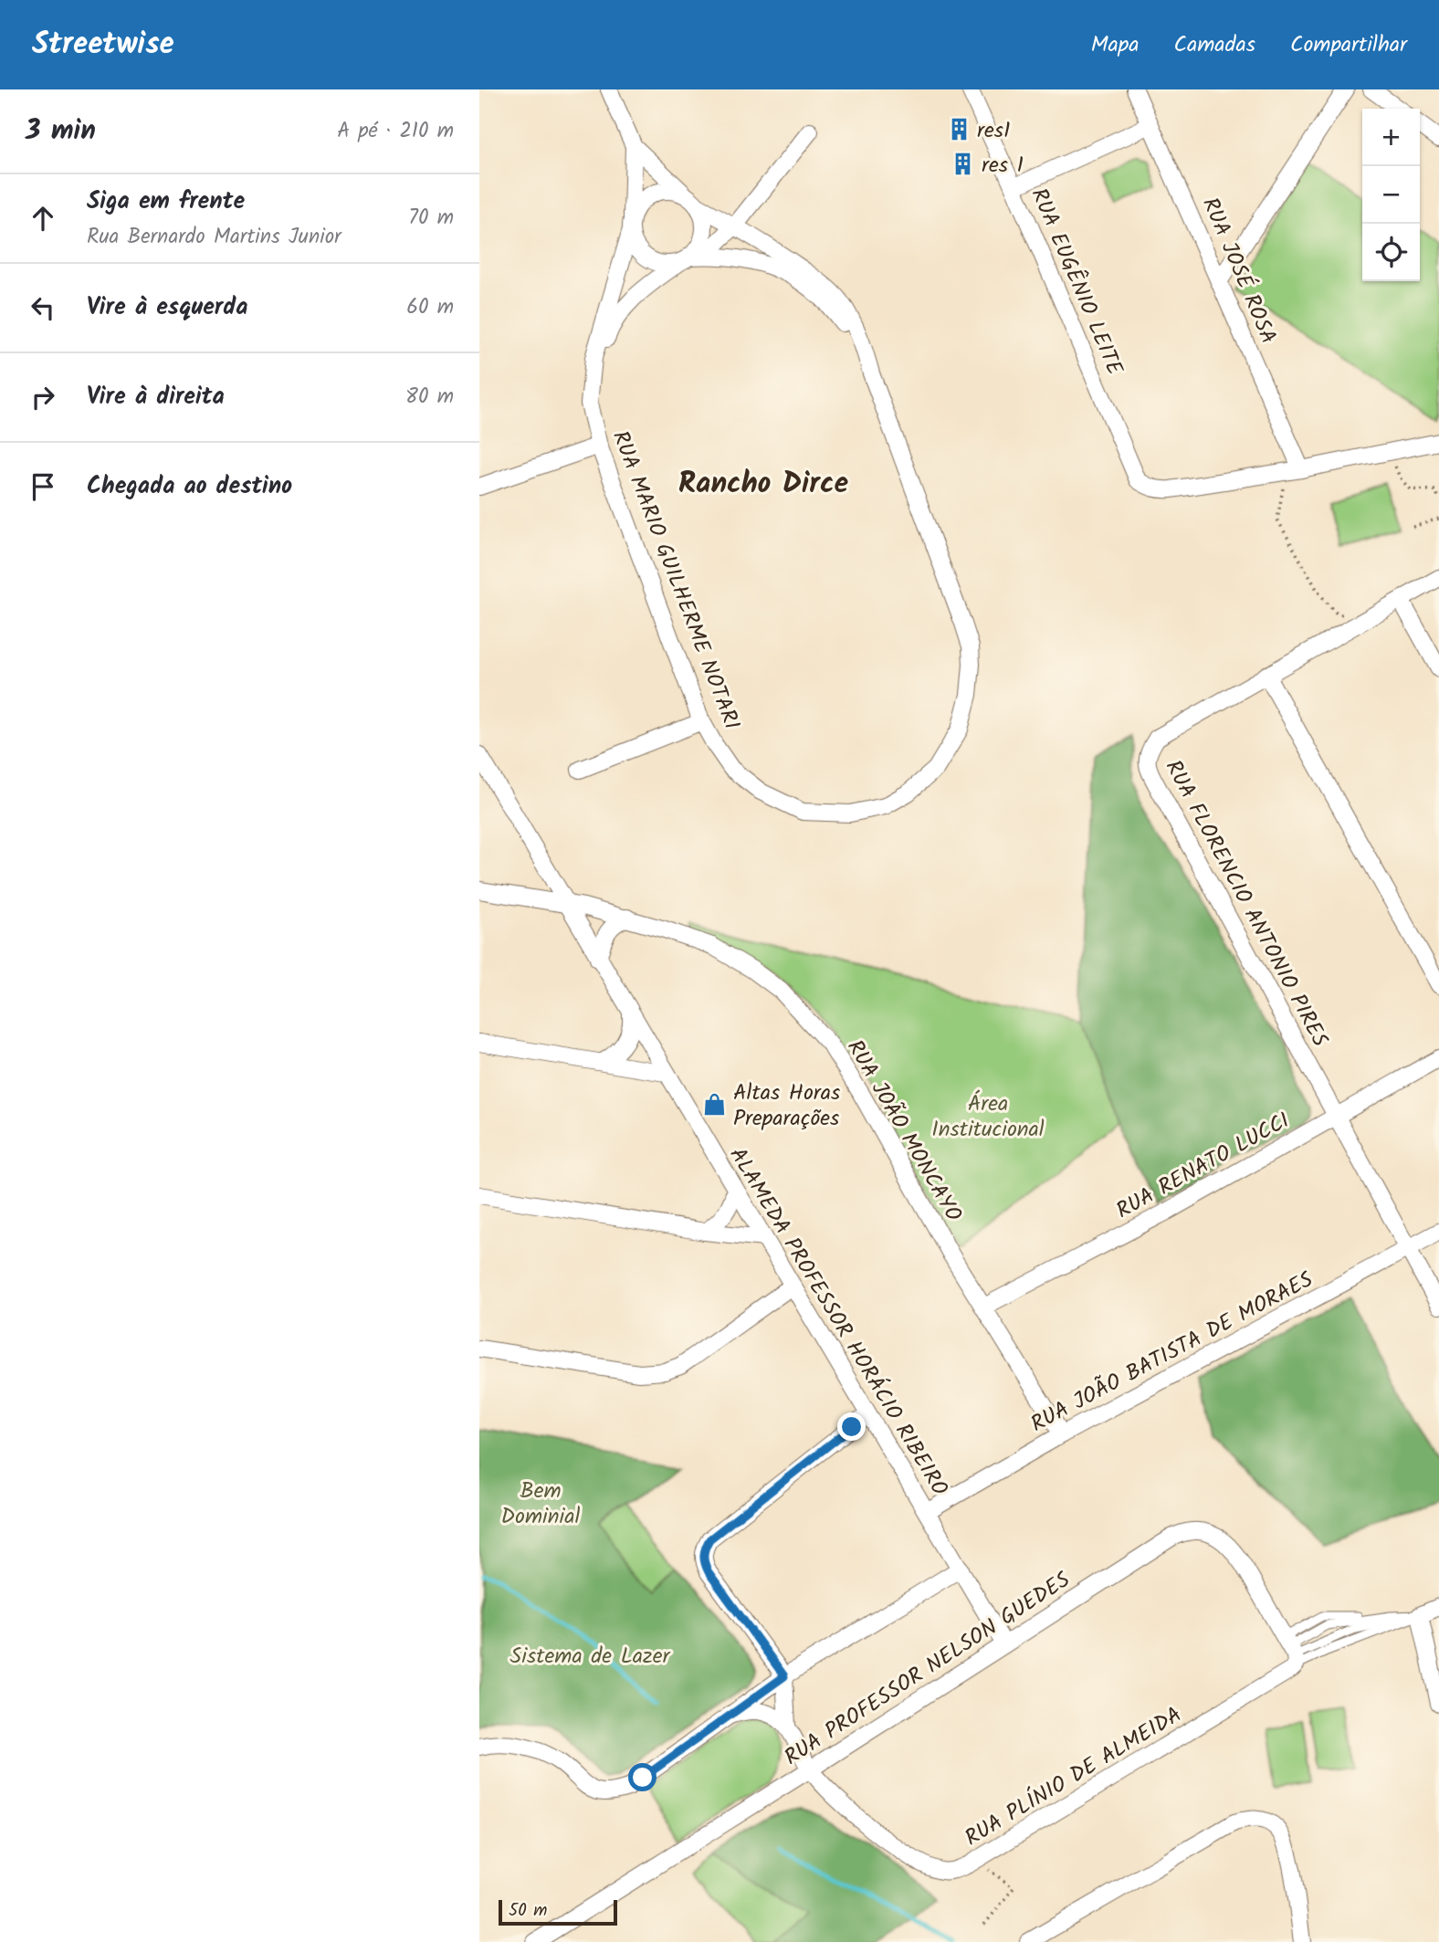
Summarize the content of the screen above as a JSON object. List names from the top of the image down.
{
  "streets": {
    "street": [
      "RUA JOSÉ ROSA",
      "RUA EUGÊNIO LEITE",
      "RUA MARIO GUILHERME NOTARI",
      "RUA FLORENCIO ANTONIO PIRES",
      "RUA JOÃO MONCAYO",
      "RUA RENATO LUCCI",
      "ALAMEDA PROFESSOR HORÁCIO RIBEIRO",
      "RUA JOÃO BATISTA DE MORAES",
      "RUA PROFESSOR NELSON GUEDES",
      "RUA PLÍNIO DE ALMEIDA"
    ]
  },
  "crossings": [
    ["RUA JOSÉ ROSA", "RUA EUGÊNIO LEITE"],
    ["RUA FLORENCIO ANTONIO PIRES", "RUA RENATO LUCCI"],
    ["RUA FLORENCIO ANTONIO PIRES", "RUA JOÃO BATISTA DE MORAES"],
    ["RUA JOÃO MONCAYO", "RUA RENATO LUCCI"],
    ["RUA JOÃO MONCAYO", "ALAMEDA PROFESSOR HORÁCIO RIBEIRO"],
    ["RUA JOÃO MONCAYO", "RUA JOÃO BATISTA DE MORAES"],
    ["ALAMEDA PROFESSOR HORÁCIO RIBEIRO", "RUA JOÃO BATISTA DE MORAES"],
    ["ALAMEDA PROFESSOR HORÁCIO RIBEIRO", "RUA PROFESSOR NELSON GUEDES"],
    ["RUA PROFESSOR NELSON GUEDES", "RUA PLÍNIO DE ALMEIDA"]
  ],
  "districts": ["Rancho Dirce"],
  "parks": ["Área Institucional", "Bem Dominial", "Sistema de Lazer"],
  "places": {
    "building": ["res1", "res 1"],
    "shop": ["Altas Horas Preparações"]
  },
  "scale_bar": "50 m",
  "page": {
    "header": "Streetwise",
    "nav": ["Mapa", "Camadas", "Compartilhar"],
    "heading": ["3 min", "A pé · 210 m"],
    "map_buttons": ["+", "−"],
    "list": [
      ["Siga em frente", "Rua Bernardo Martins Junior", "70 m"],
      ["Vire à esquerda", "60 m"],
      ["Vire à direita", "80 m"],
      "Chegada ao destino"
    ],
    "scale": "50 m"
  }
}
